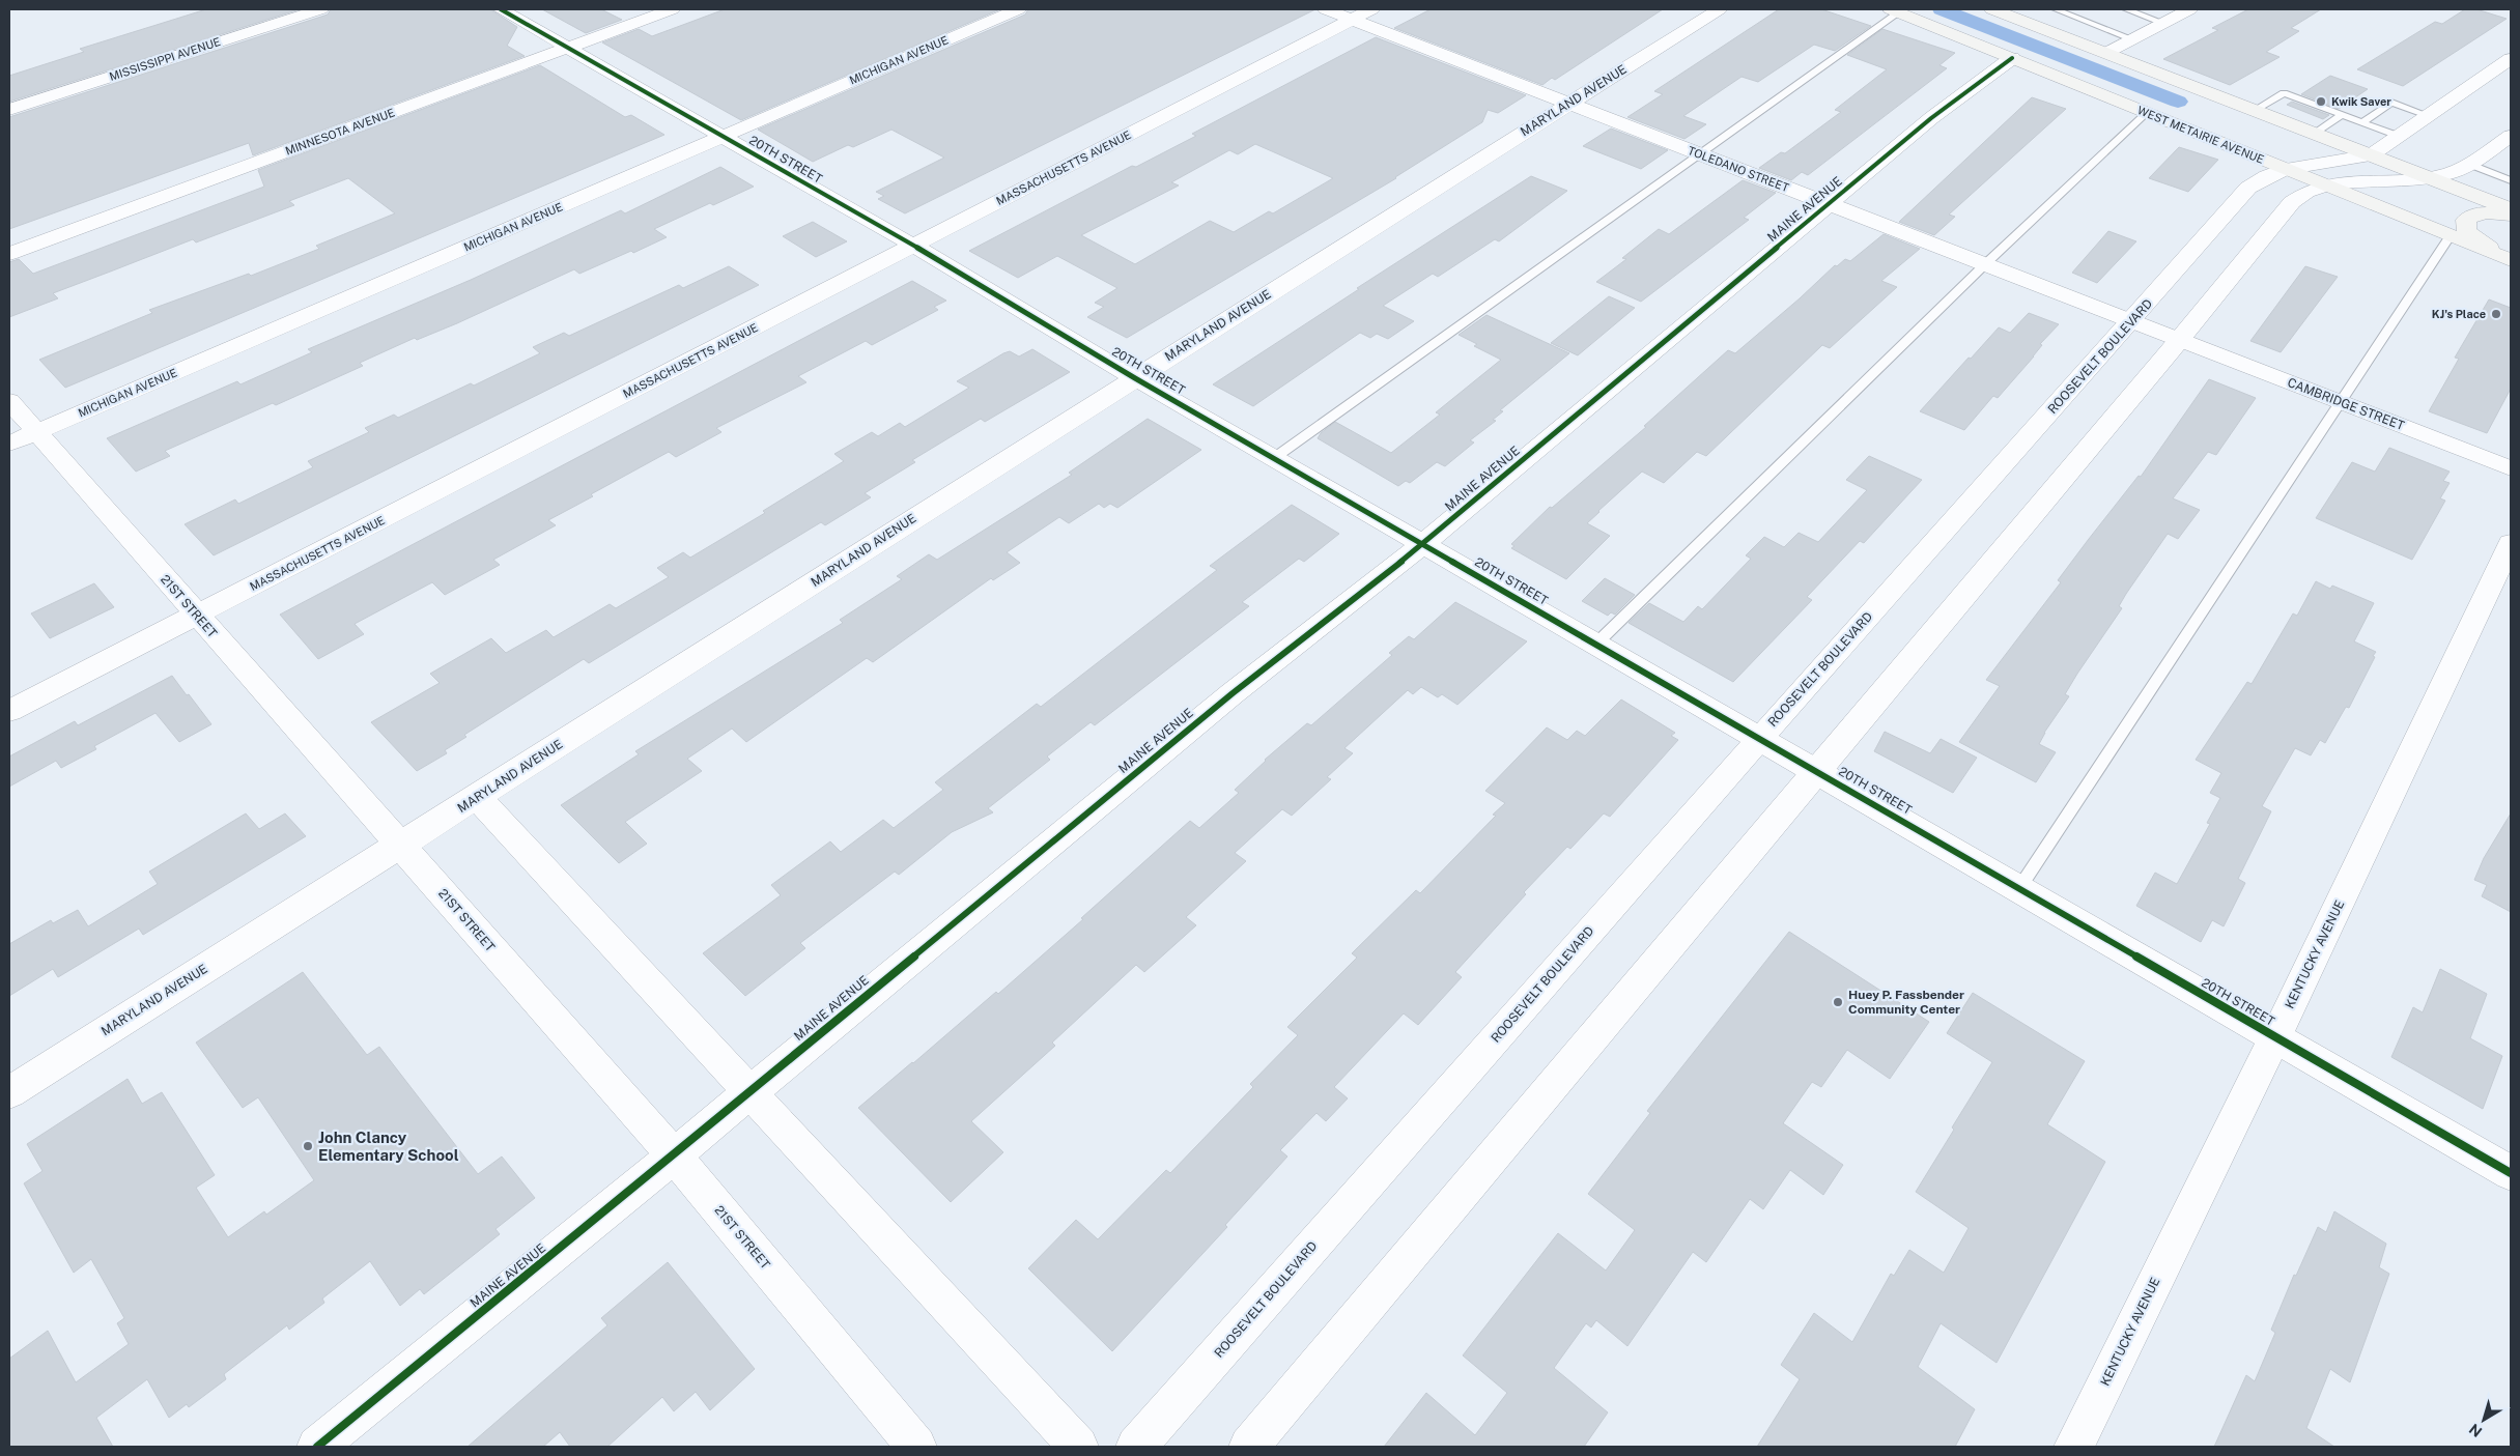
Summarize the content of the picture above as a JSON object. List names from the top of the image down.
{
  "streets": {
    "main road": ["WEST METAIRIE AVENUE"],
    "street": [
      "MISSISSIPPI AVENUE",
      "MICHIGAN AVENUE",
      "MARYLAND AVENUE",
      "MINNESOTA AVENUE",
      "20TH STREET",
      "MASSACHUSETTS AVENUE",
      "TOLEDANO STREET",
      "MAINE AVENUE",
      "ROOSEVELT BOULEVARD",
      "CAMBRIDGE STREET",
      "21ST STREET",
      "KENTUCKY AVENUE"
    ]
  },
  "crossings": [
    ["MICHIGAN AVENUE", "20TH STREET"],
    ["MICHIGAN AVENUE", "21ST STREET"],
    ["MARYLAND AVENUE", "20TH STREET"],
    ["MARYLAND AVENUE", "TOLEDANO STREET"],
    ["MARYLAND AVENUE", "21ST STREET"],
    ["MINNESOTA AVENUE", "20TH STREET"],
    ["WEST METAIRIE AVENUE", "MAINE AVENUE"],
    ["WEST METAIRIE AVENUE", "ROOSEVELT BOULEVARD"],
    ["20TH STREET", "MASSACHUSETTS AVENUE"],
    ["20TH STREET", "MAINE AVENUE"],
    ["20TH STREET", "ROOSEVELT BOULEVARD"],
    ["20TH STREET", "KENTUCKY AVENUE"],
    ["MASSACHUSETTS AVENUE", "TOLEDANO STREET"],
    ["MASSACHUSETTS AVENUE", "21ST STREET"],
    ["TOLEDANO STREET", "MAINE AVENUE"],
    ["TOLEDANO STREET", "ROOSEVELT BOULEVARD"],
    ["TOLEDANO STREET", "CAMBRIDGE STREET"],
    ["MAINE AVENUE", "21ST STREET"]
  ],
  "places": [
    "Kwik Saver",
    "KJ's Place",
    "Huey P. Fassbender Community Center",
    "John Clancy Elementary School"
  ],
  "north": "bottom left"
}
